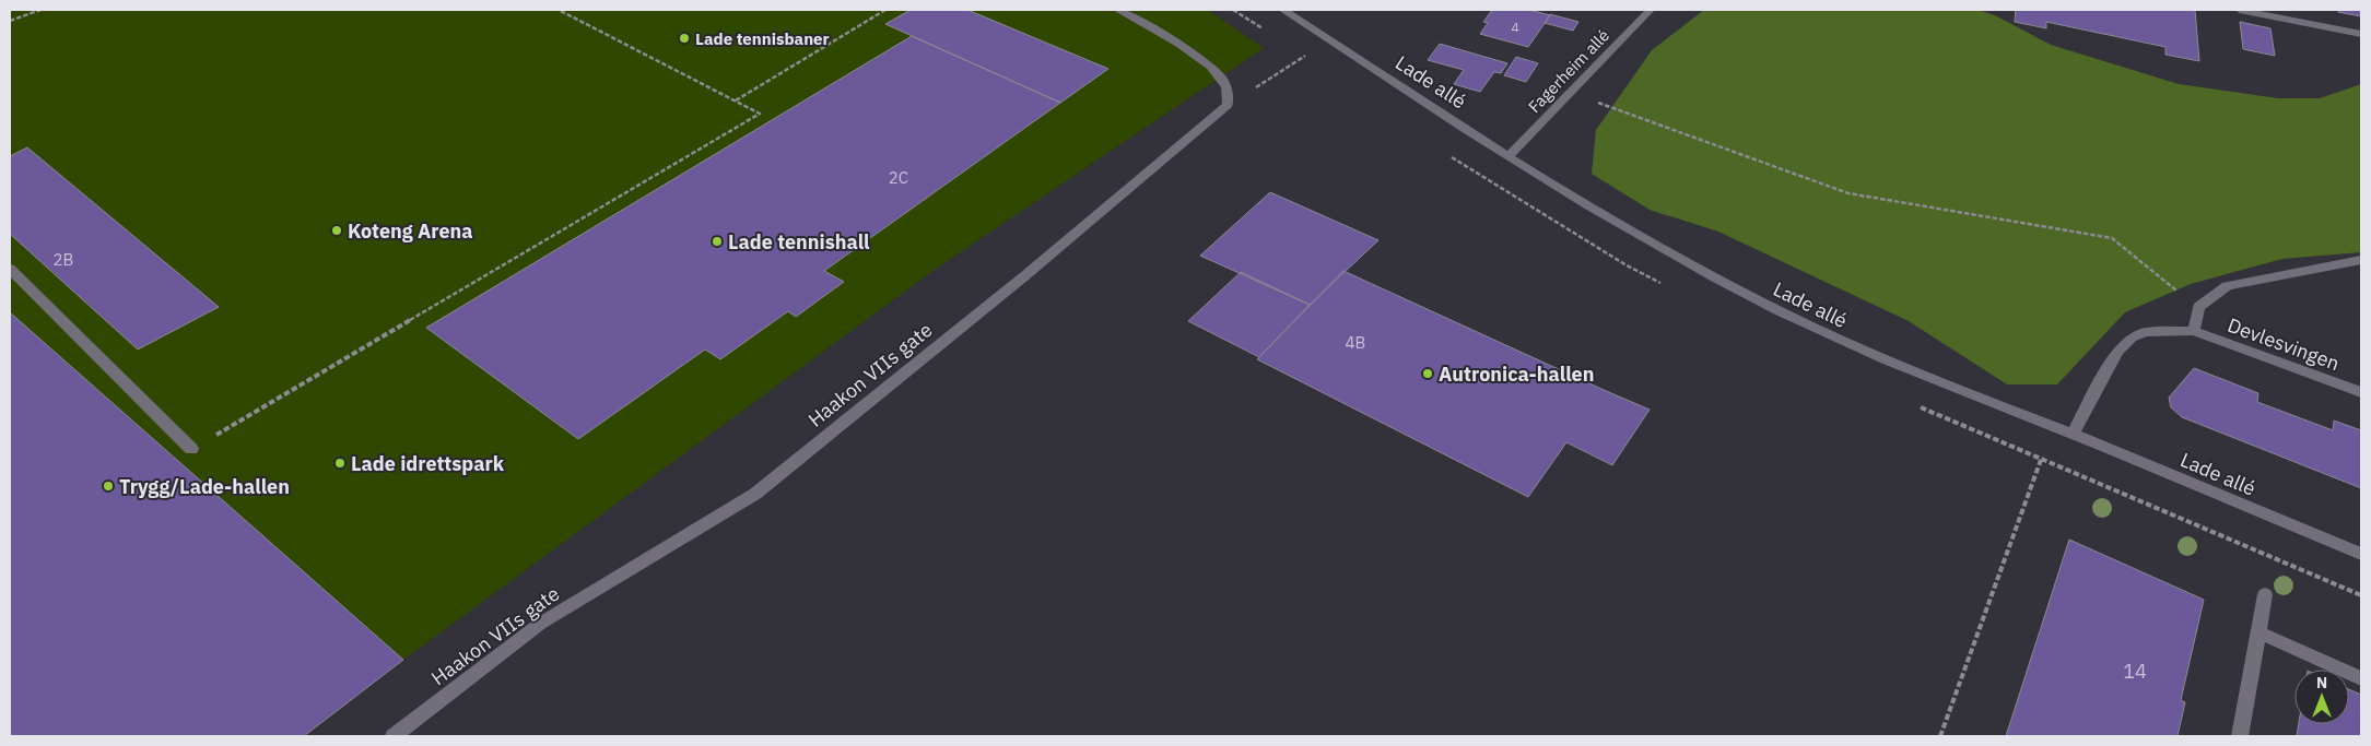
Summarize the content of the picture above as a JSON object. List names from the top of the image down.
{
  "streets": {
    "street": [
      "Fagerheim allé",
      "Lade allé",
      "Devlesvingen",
      "Haakon VIIs gate"
    ]
  },
  "crossings": [
    ["Fagerheim allé", "Lade allé"],
    ["Lade allé", "Devlesvingen"]
  ],
  "places": [
    "Lade tennisbaner",
    "Koteng Arena",
    "Lade tennishall",
    "Autronica-hallen",
    "Lade idrettspark",
    "Trygg/Lade-hallen"
  ],
  "house_numbers": [
    "4",
    "2C",
    "2B",
    "4B",
    "14"
  ],
  "north": "top"
}
